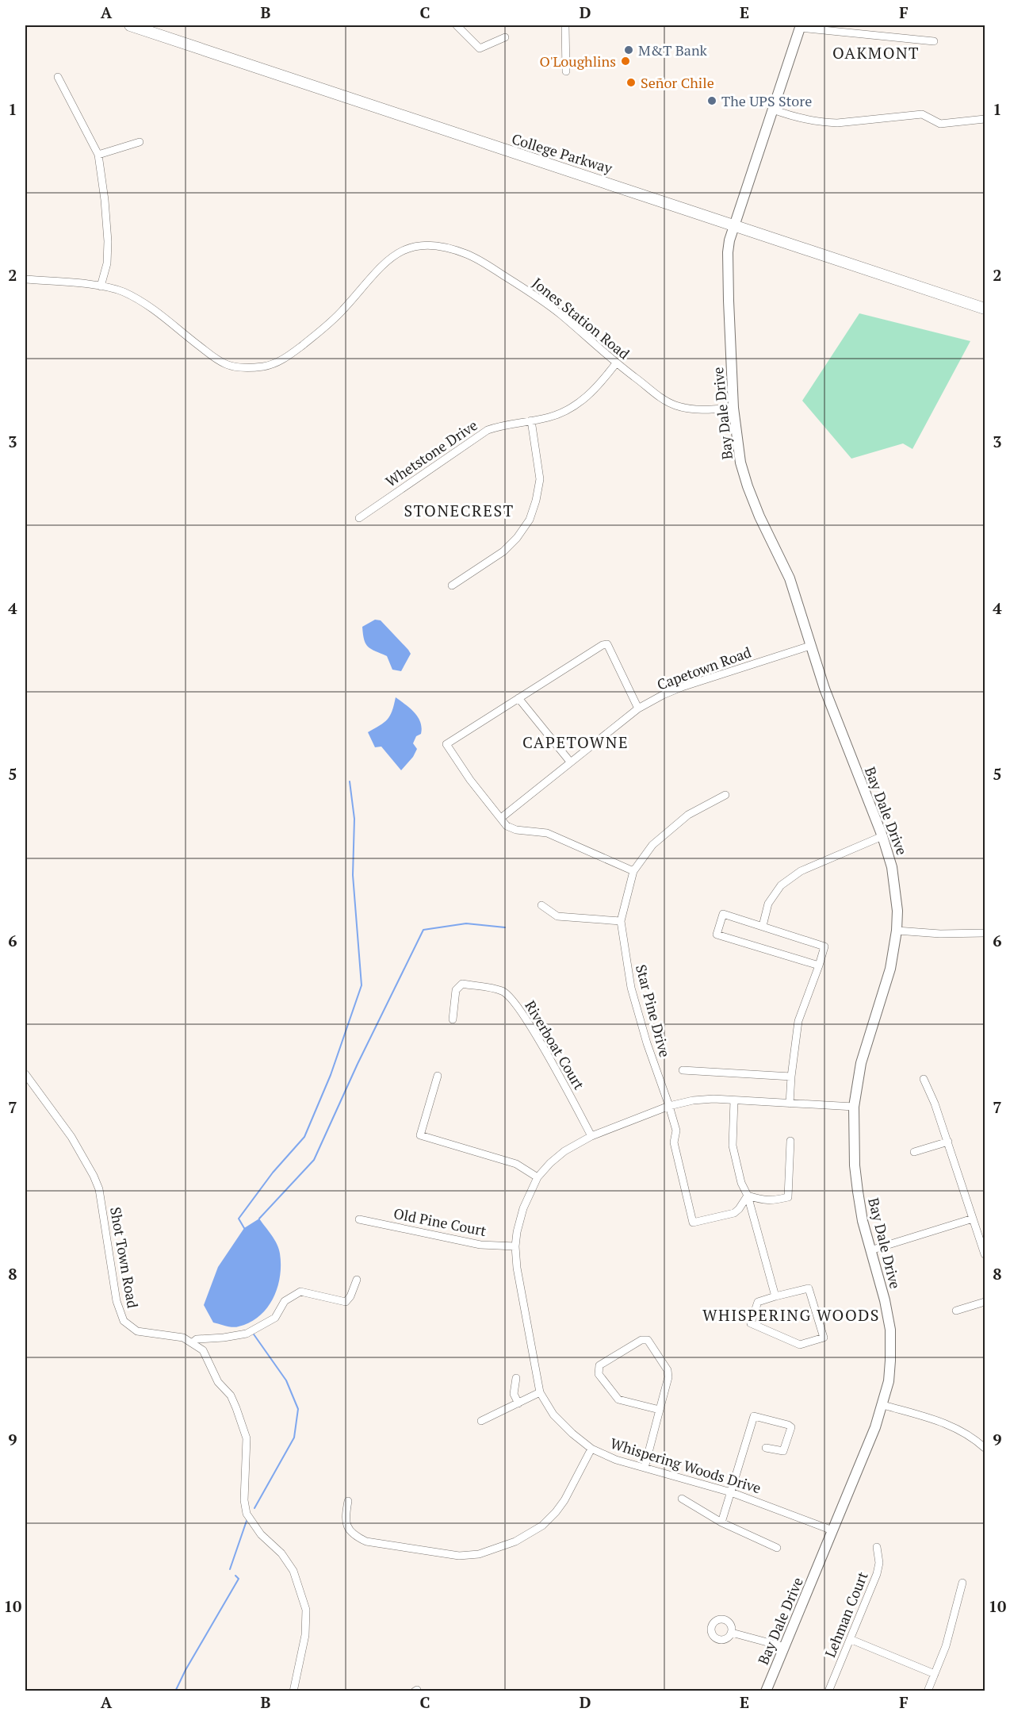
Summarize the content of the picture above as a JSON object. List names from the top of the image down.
{
  "streets": {
    "main road": ["College Parkway"],
    "street": [
      "Jones Station Road",
      "Bay Dale Drive",
      "Whetstone Drive",
      "Capetown Road",
      "Star Pine Drive",
      "Riverboat Court",
      "Old Pine Court",
      "Shot Town Road",
      "Whispering Woods Drive",
      "Lehman Court"
    ]
  },
  "crossings": [
    ["College Parkway", "Bay Dale Drive"],
    ["Jones Station Road", "Bay Dale Drive"],
    ["Jones Station Road", "Whetstone Drive"],
    ["Bay Dale Drive", "Capetown Road"],
    ["Bay Dale Drive", "Whispering Woods Drive"],
    ["Star Pine Drive", "Whispering Woods Drive"],
    ["Riverboat Court", "Whispering Woods Drive"],
    ["Old Pine Court", "Whispering Woods Drive"]
  ],
  "districts": [
    "OAKMONT",
    "STONECREST",
    "CAPETOWNE",
    "WHISPERING WOODS"
  ],
  "places": [
    "M&T Bank",
    "O'Loughlins",
    "Señor Chile",
    "The UPS Store"
  ],
  "grid": {
    "columns": [
      "A",
      "B",
      "C",
      "D",
      "E",
      "F"
    ],
    "rows": [
      "1",
      "2",
      "3",
      "4",
      "5",
      "6",
      "7",
      "8",
      "9",
      "10"
    ]
  }
}
